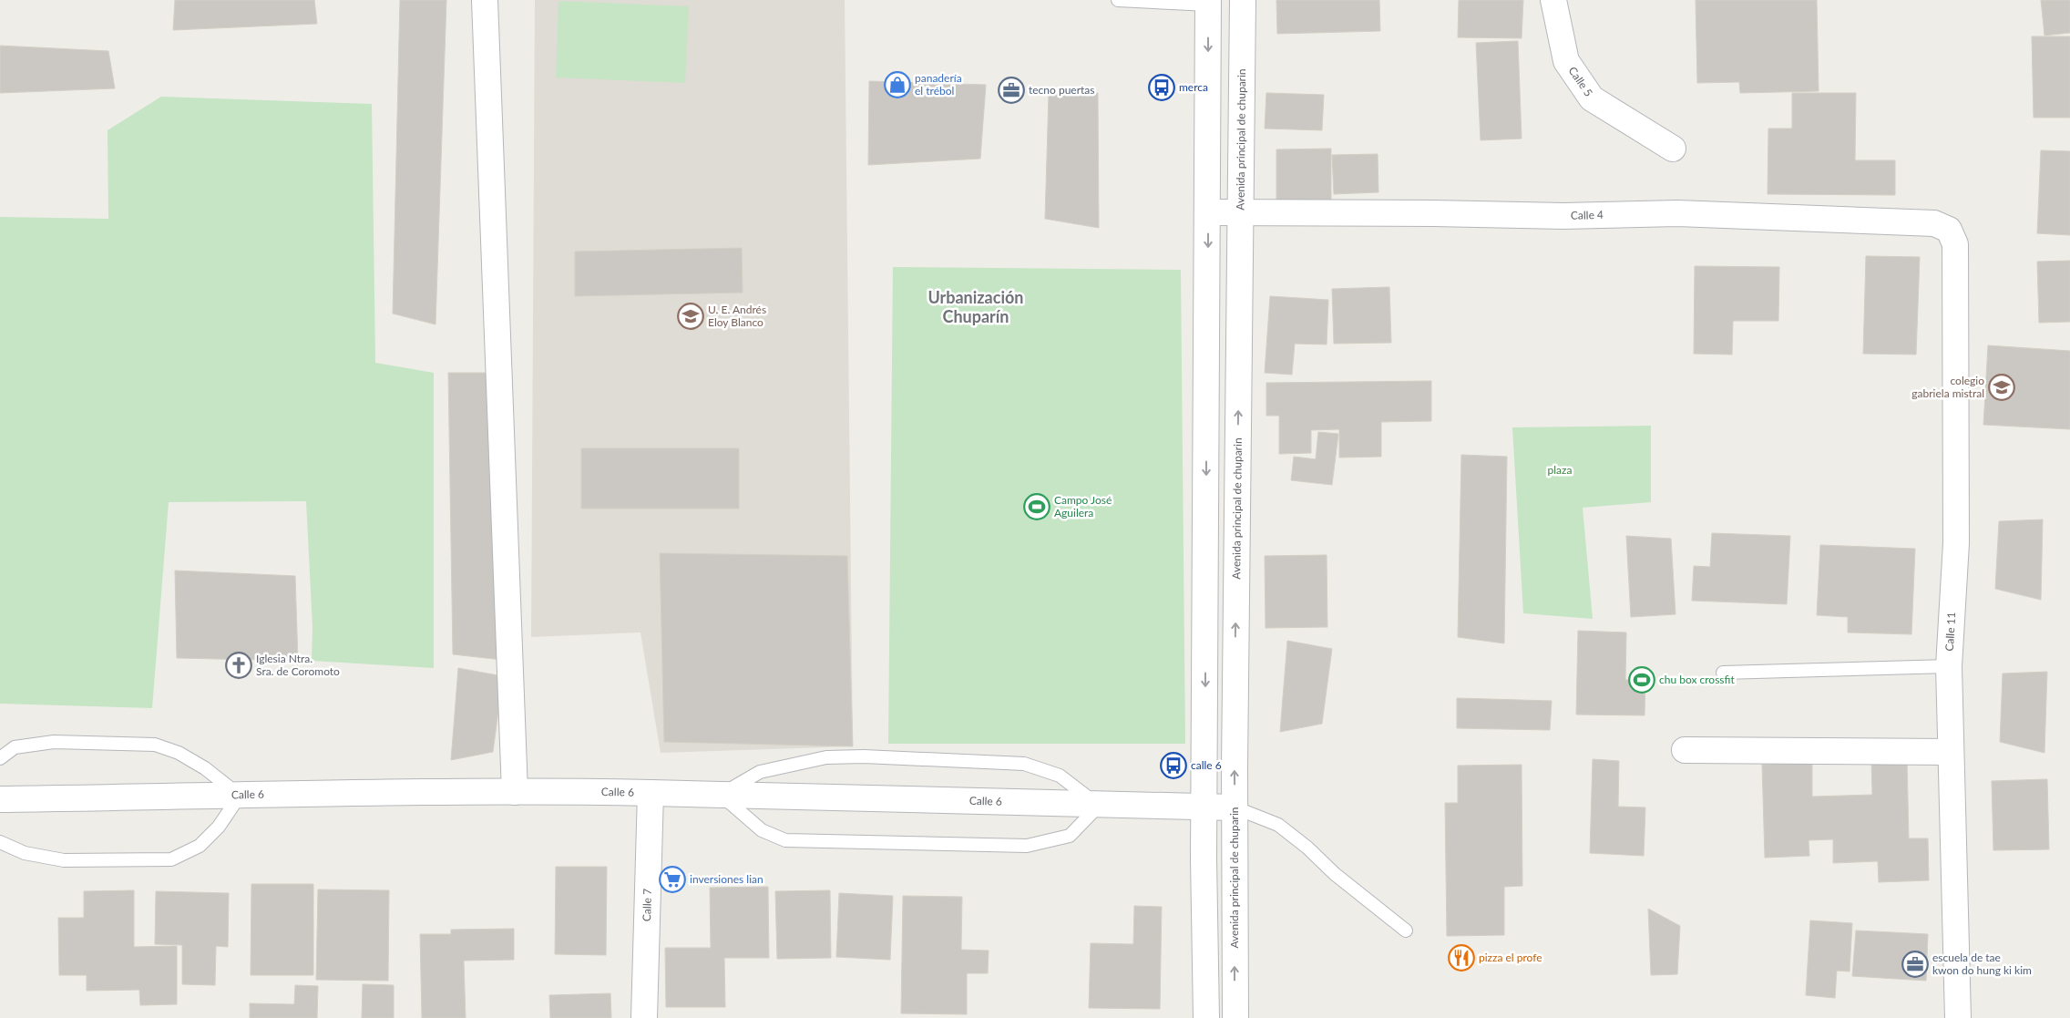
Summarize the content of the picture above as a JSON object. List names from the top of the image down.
{
  "streets": {
    "street": [
      "Calle 5",
      "Avenida principal de chuparin",
      "Calle 4",
      "Calle 11",
      "Calle 6",
      "Calle 7"
    ]
  },
  "crossings": [
    ["Avenida principal de chuparin", "Calle 4"],
    ["Avenida principal de chuparin", "Calle 6"],
    ["Calle 4", "Calle 11"],
    ["Calle 6", "Calle 7"]
  ],
  "districts": ["Urbanización Chuparín"],
  "parks": ["plaza"],
  "places": {
    "shop": ["panadería el trébol"],
    "bus stop": ["merca", "calle 6"],
    "office": ["tecno puertas", "escuela de tae kwon do hung ki kim"],
    "school or university": ["U. E. Andrés Eloy Blanco", "colegio gabriela mistral"],
    "sports": ["Campo José Aguilera", "chu box crossfit"],
    "church": ["Iglesia Ntra. Sra. de Coromoto"],
    "supermarket": ["inversiones lian"],
    "restaurant": ["pizza el profe"]
  }
}
